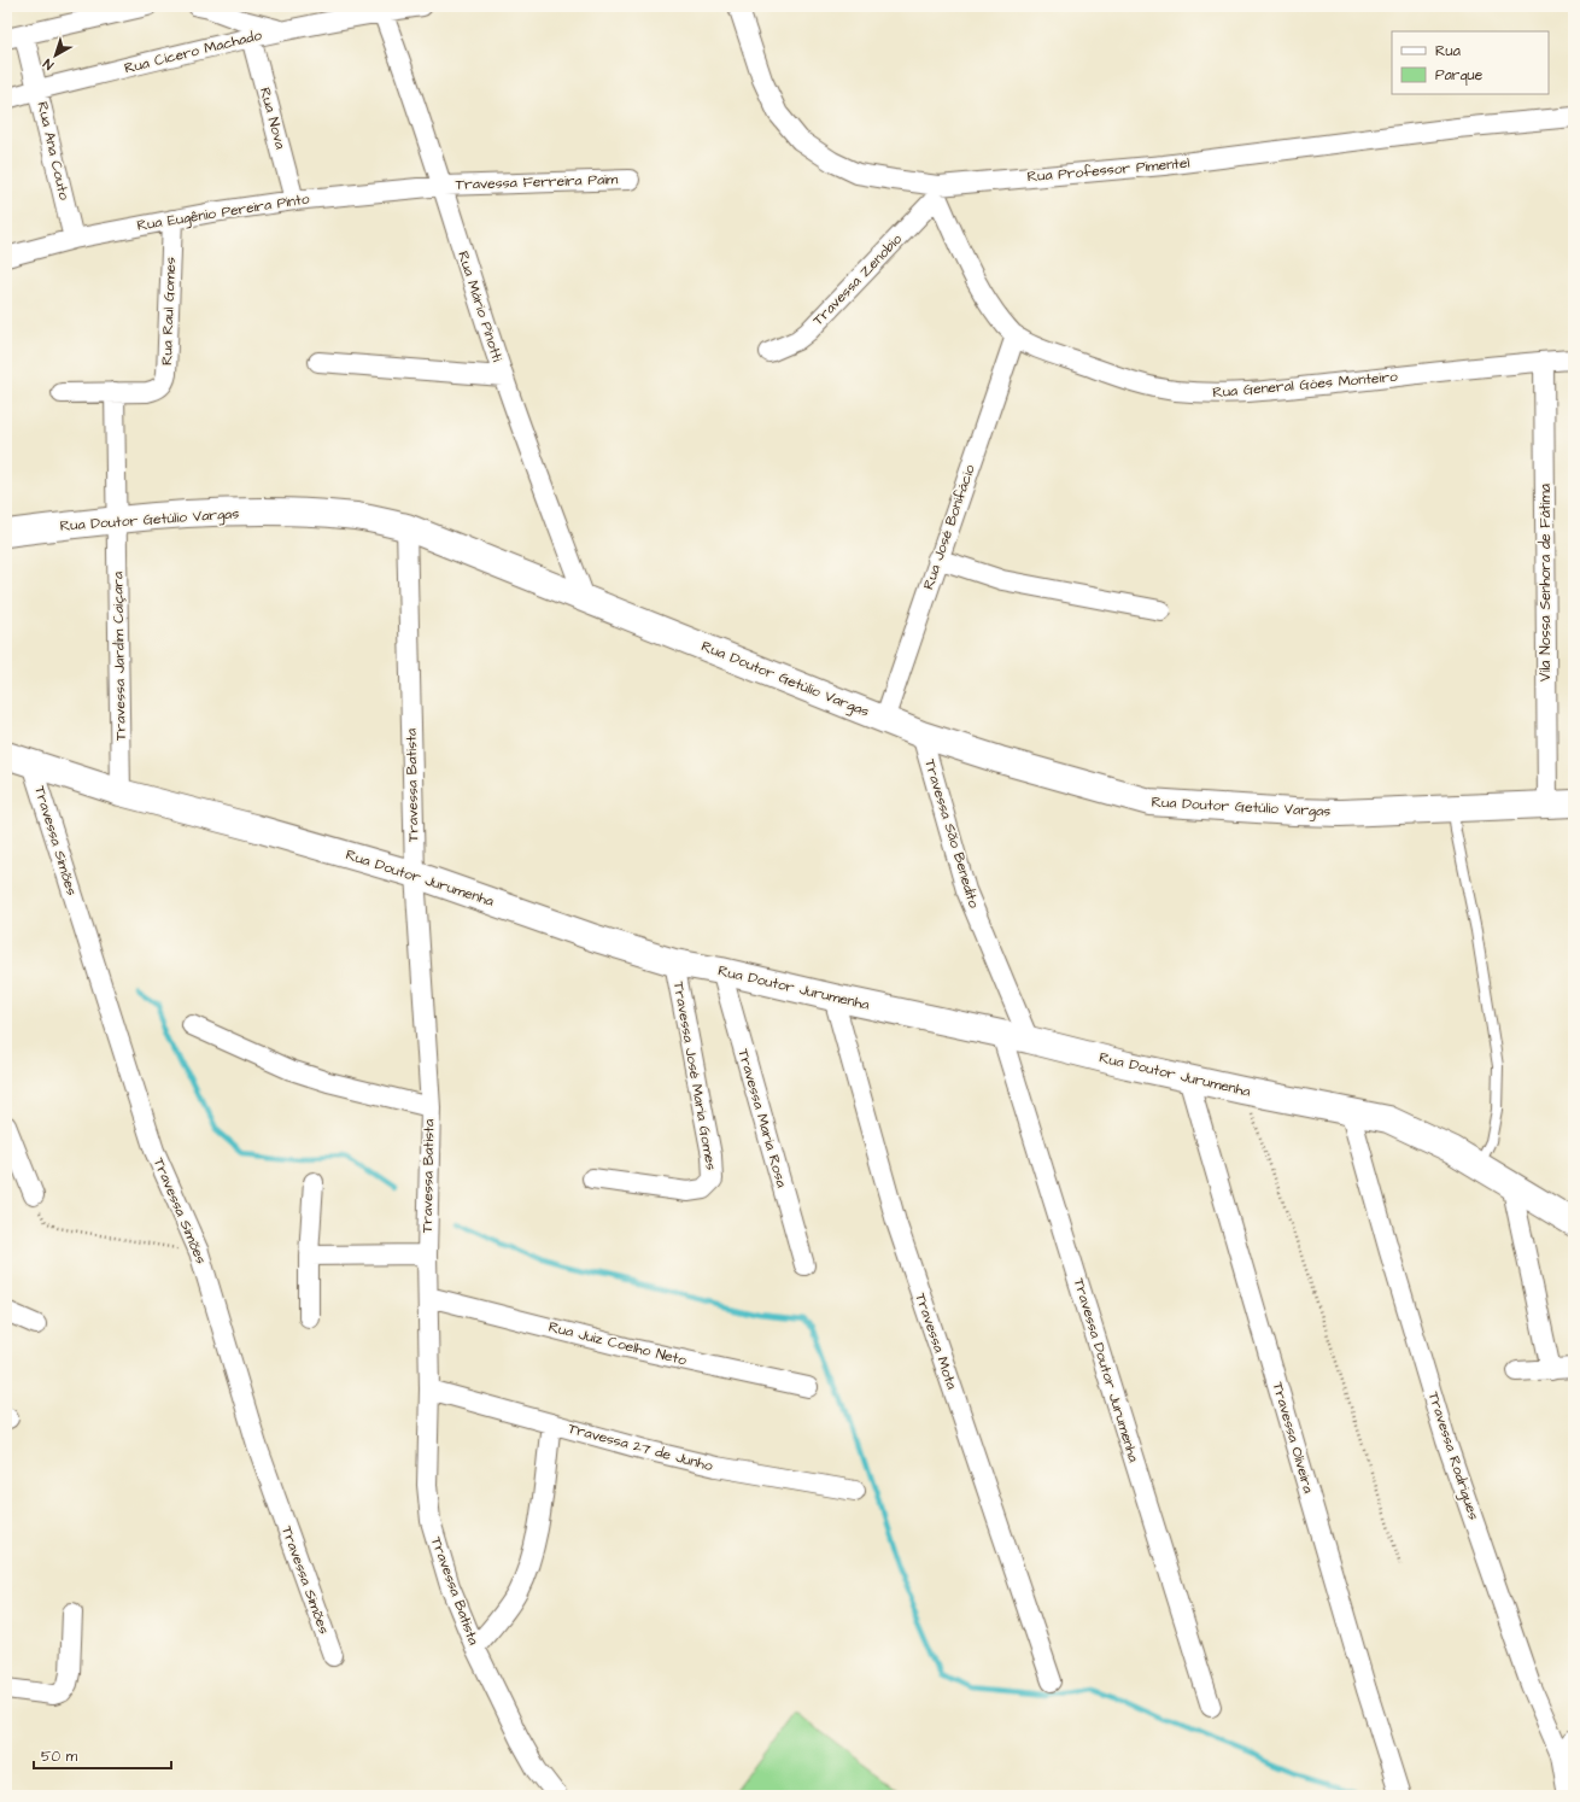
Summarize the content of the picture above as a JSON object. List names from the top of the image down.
{
  "streets": {
    "main road": ["Rua Doutor Getúlio Vargas", "Rua Doutor Jurumenha"],
    "street": [
      "Rua Cícero Machado",
      "Rua Nova",
      "Rua Ana Couto",
      "Rua Professor Pimentel",
      "Travessa Ferreira Paim",
      "Rua Eugênio Pereira Pinto",
      "Travessa Zenobio",
      "Rua Mário Pinotti",
      "Rua Raul Gomes",
      "Rua General Góes Monteiro",
      "Rua José Bonifácio",
      "Vila Nossa Senhora de Fátima",
      "Travessa Jardim Caiçara",
      "Travessa Batista",
      "Travessa São Benedito",
      "Travessa Simões",
      "Travessa José Maria Gomes",
      "Travessa Maria Rosa",
      "Travessa Mota",
      "Rua Juiz Coelho Neto",
      "Travessa Doutor Jurumenha",
      "Travessa Oliveira",
      "Travessa 27 de Junho",
      "Travessa Rodrigues"
    ]
  },
  "crossings": [
    ["Rua Cícero Machado", "Rua Nova"],
    ["Rua Cícero Machado", "Rua Ana Couto"],
    ["Rua Cícero Machado", "Rua Mário Pinotti"],
    ["Rua Nova", "Rua Eugênio Pereira Pinto"],
    ["Rua Ana Couto", "Rua Eugênio Pereira Pinto"],
    ["Rua Professor Pimentel", "Travessa Zenobio"],
    ["Rua Professor Pimentel", "Rua General Góes Monteiro"],
    ["Travessa Ferreira Paim", "Rua Eugênio Pereira Pinto"],
    ["Travessa Ferreira Paim", "Rua Mário Pinotti"],
    ["Rua Eugênio Pereira Pinto", "Rua Mário Pinotti"],
    ["Rua Eugênio Pereira Pinto", "Rua Raul Gomes"],
    ["Travessa Zenobio", "Rua General Góes Monteiro"],
    ["Rua Mário Pinotti", "Rua Doutor Getúlio Vargas"],
    ["Rua Raul Gomes", "Travessa Jardim Caiçara"],
    ["Rua General Góes Monteiro", "Rua José Bonifácio"],
    ["Rua General Góes Monteiro", "Vila Nossa Senhora de Fátima"],
    ["Rua Doutor Getúlio Vargas", "Rua José Bonifácio"],
    ["Rua Doutor Getúlio Vargas", "Vila Nossa Senhora de Fátima"],
    ["Rua Doutor Getúlio Vargas", "Travessa Jardim Caiçara"],
    ["Rua Doutor Getúlio Vargas", "Travessa Batista"],
    ["Rua Doutor Getúlio Vargas", "Travessa São Benedito"],
    ["Travessa Jardim Caiçara", "Rua Doutor Jurumenha"],
    ["Travessa Batista", "Rua Doutor Jurumenha"],
    ["Travessa Batista", "Rua Juiz Coelho Neto"],
    ["Travessa Batista", "Travessa 27 de Junho"],
    ["Travessa São Benedito", "Rua Doutor Jurumenha"],
    ["Travessa Simões", "Rua Doutor Jurumenha"],
    ["Rua Doutor Jurumenha", "Travessa José Maria Gomes"],
    ["Rua Doutor Jurumenha", "Travessa Maria Rosa"],
    ["Rua Doutor Jurumenha", "Travessa Mota"],
    ["Rua Doutor Jurumenha", "Travessa Doutor Jurumenha"],
    ["Rua Doutor Jurumenha", "Travessa Oliveira"],
    ["Rua Doutor Jurumenha", "Travessa Rodrigues"]
  ],
  "legend": ["Rua", "Parque"],
  "scale_bar": "50 m",
  "north": "bottom left"
}
